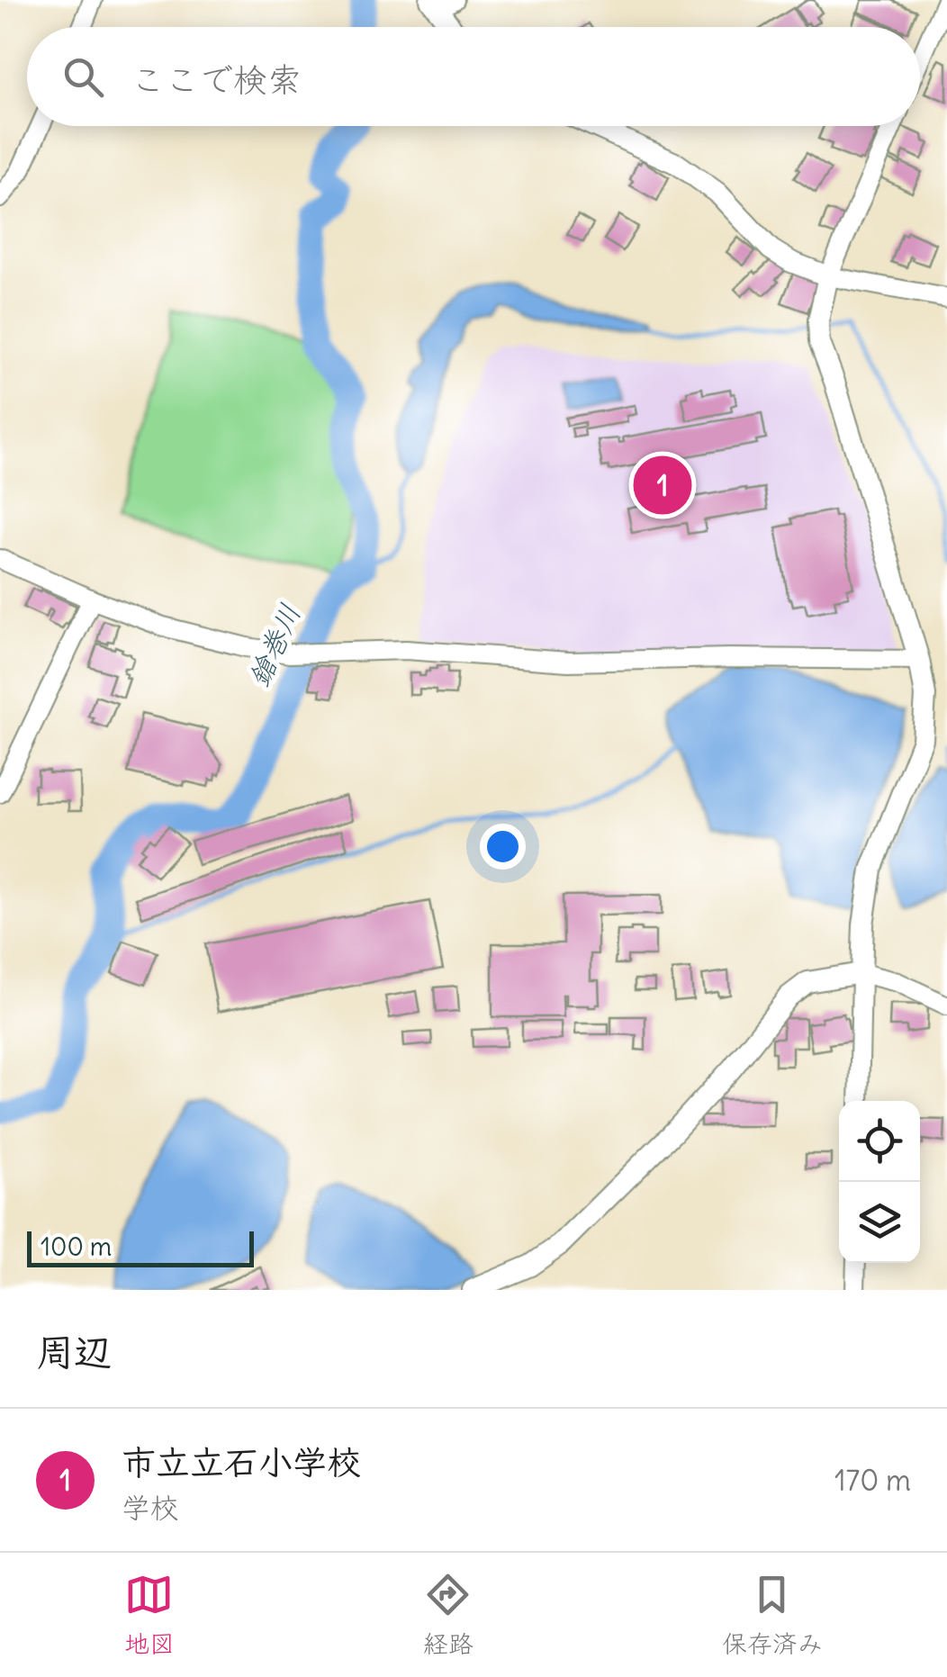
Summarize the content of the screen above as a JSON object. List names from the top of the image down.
{
  "water": ["鎗巻川"],
  "scale_bar": "100 m",
  "page": {
    "search": "ここで検索",
    "pins": "1",
    "scale": "100 m",
    "heading": "周辺",
    "list": [
      {
        "mark": "1",
        "name": "市立立石小学校",
        "note": "学校",
        "value": "170 m"
      }
    ],
    "nav": ["地図", "経路", "保存済み"]
  }
}
